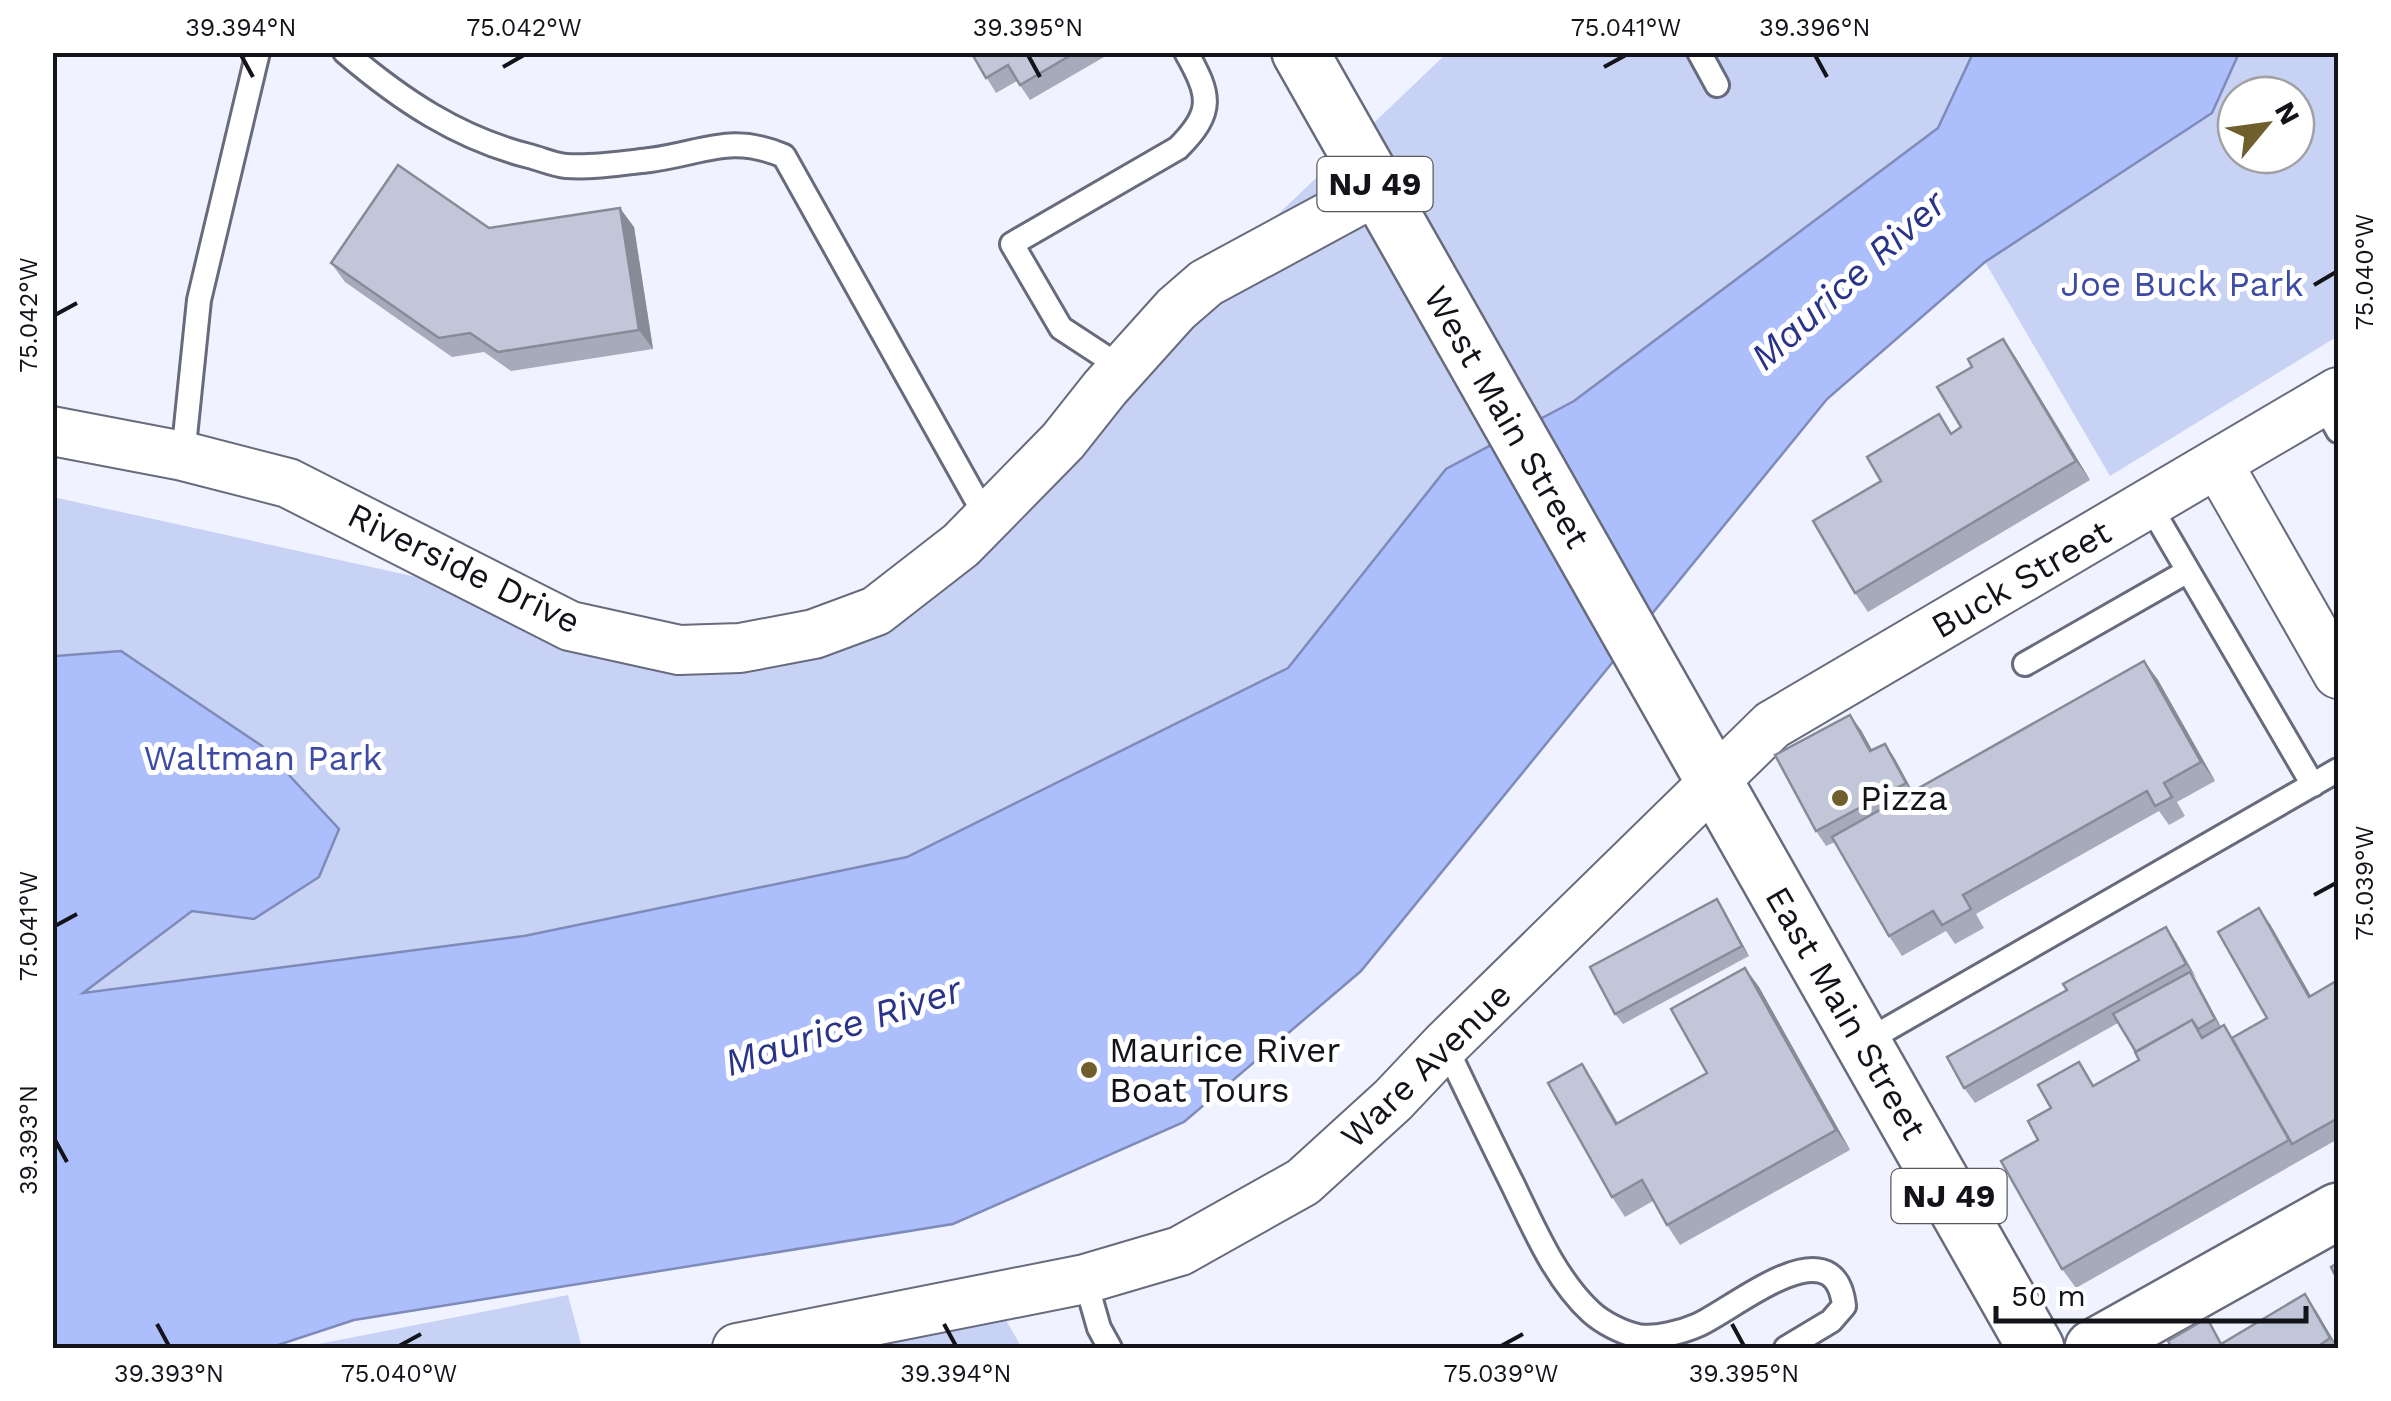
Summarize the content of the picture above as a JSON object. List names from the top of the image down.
{
  "streets": {
    "main road": ["NJ 49", "West Main Street", "East Main Street"],
    "street": ["Riverside Drive", "Buck Street", "Ware Avenue"]
  },
  "crossings": [
    ["West Main Street", "Riverside Drive"],
    ["West Main Street", "Buck Street"],
    ["West Main Street", "East Main Street"],
    ["West Main Street", "Ware Avenue"],
    ["Buck Street", "East Main Street"],
    ["Buck Street", "Ware Avenue"],
    ["East Main Street", "Ware Avenue"]
  ],
  "water": ["Maurice River"],
  "parks": ["Joe Buck Park", "Waltman Park"],
  "places": ["Pizza", "Maurice River Boat Tours"],
  "scale_bar": "50 m",
  "north": "top right",
  "coordinates": [
    "39.394°N",
    "75.042°W",
    "39.395°N",
    "75.041°W",
    "39.396°N",
    "75.040°W",
    "75.039°W",
    "39.393°N"
  ]
}
